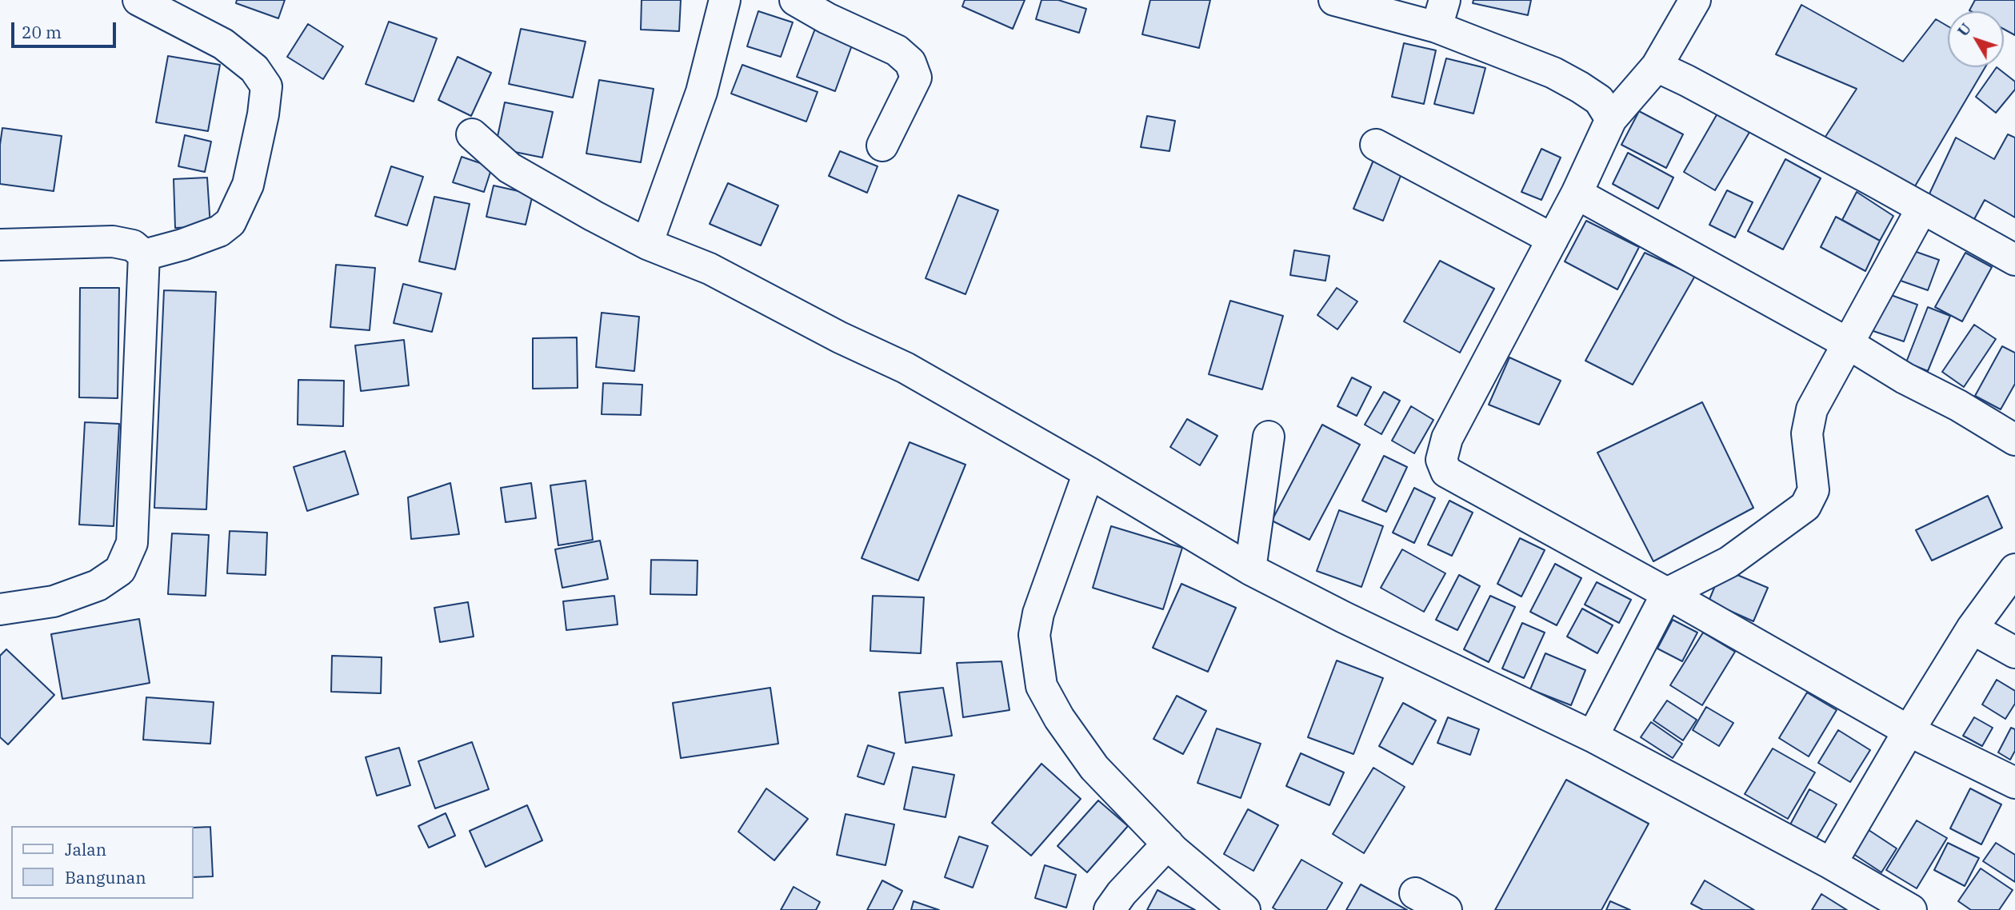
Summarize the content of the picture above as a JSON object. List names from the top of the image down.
{
  "legend": ["Jalan", "Bangunan"],
  "scale_bar": "20 m",
  "north": "top left"
}
